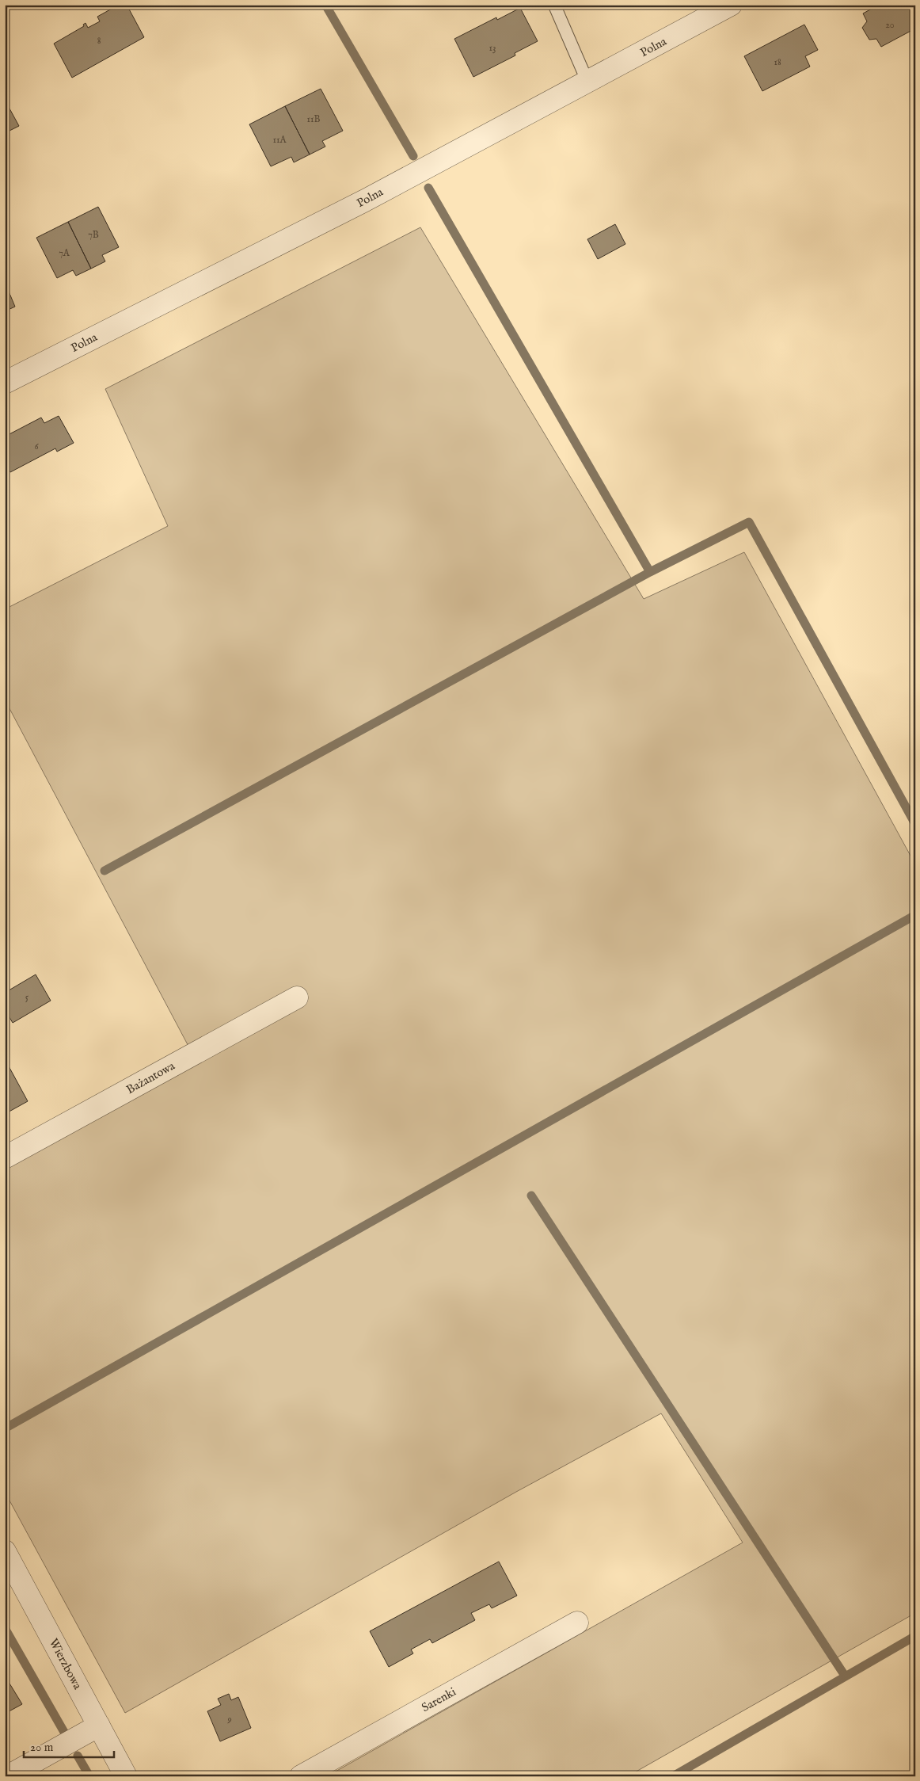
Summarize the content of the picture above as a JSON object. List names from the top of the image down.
{
  "streets": {
    "street": [
      "Polna",
      "Bażantowa",
      "Wierzbowa",
      "Sarenki"
    ]
  },
  "house_numbers": [
    "20",
    "8",
    "13",
    "18",
    "11B",
    "11A",
    "7B",
    "7A",
    "6",
    "5",
    "9"
  ],
  "scale_bar": "20 m"
}
